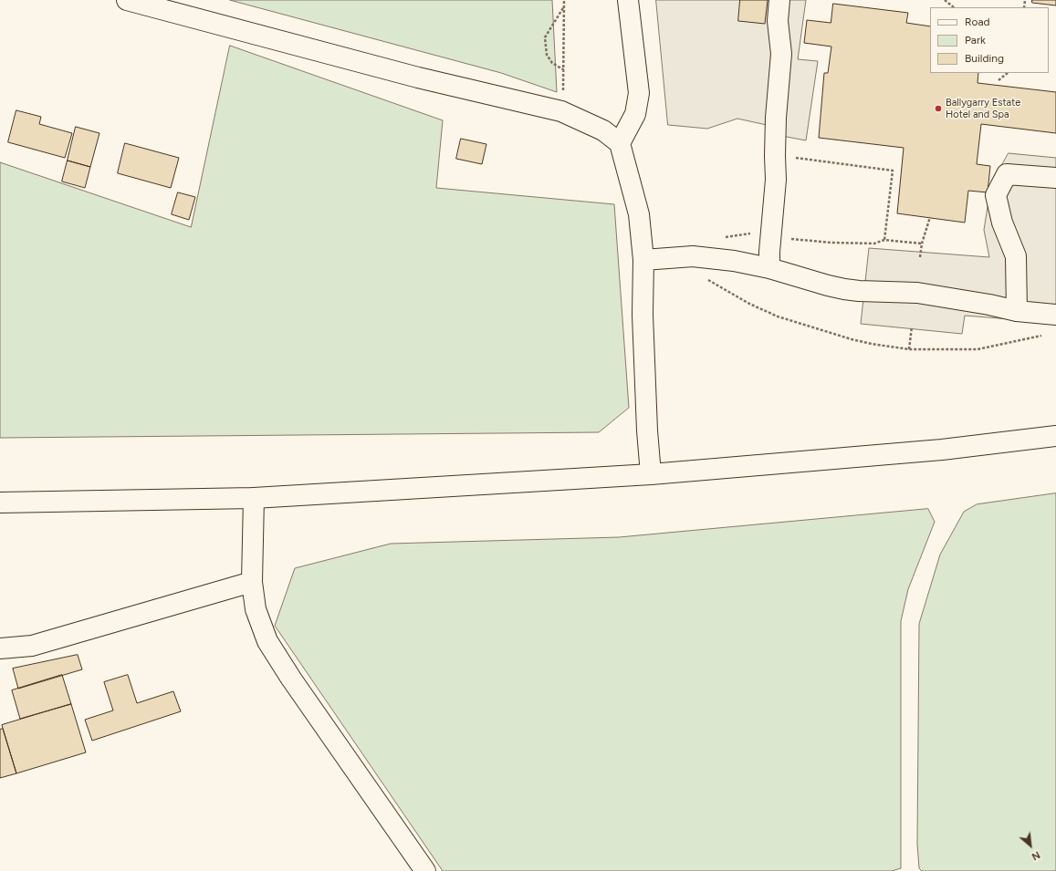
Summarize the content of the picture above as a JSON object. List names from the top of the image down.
{
  "places": ["Ballygarry Estate Hotel and Spa"],
  "legend": ["Road", "Park", "Building"],
  "north": "bottom right"
}
